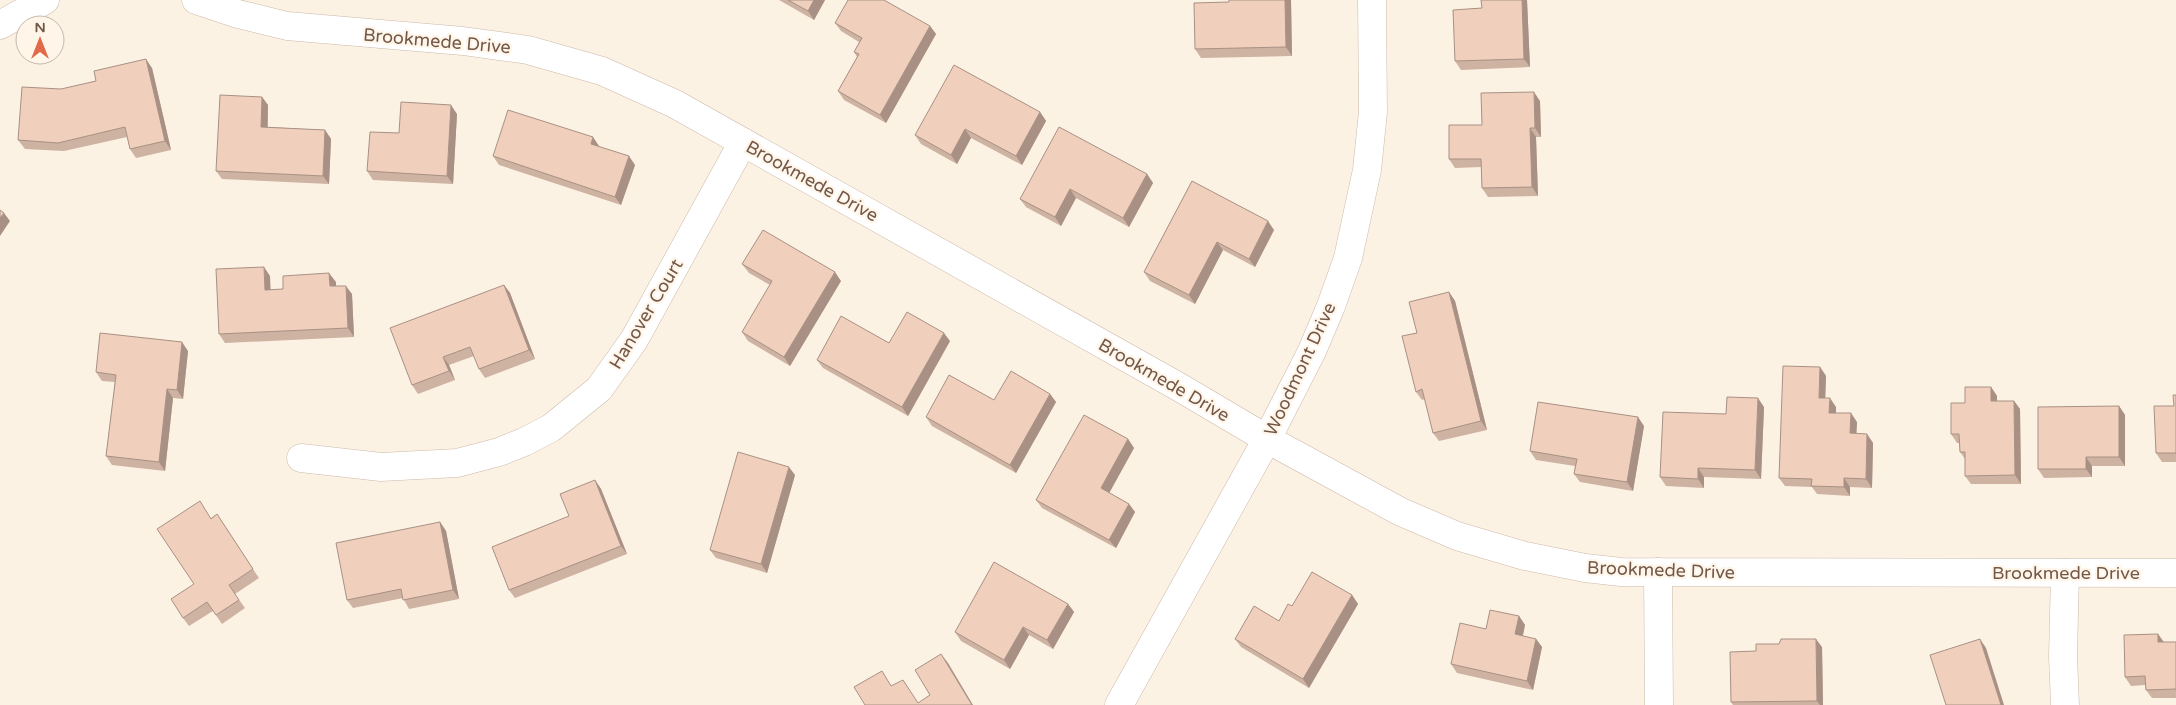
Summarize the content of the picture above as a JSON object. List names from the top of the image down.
{
  "streets": {
    "street": ["Brookmede Drive", "Hanover Court", "Woodmont Drive"]
  },
  "crossings": [
    ["Brookmede Drive", "Hanover Court"],
    ["Brookmede Drive", "Woodmont Drive"]
  ],
  "north": "top"
}
